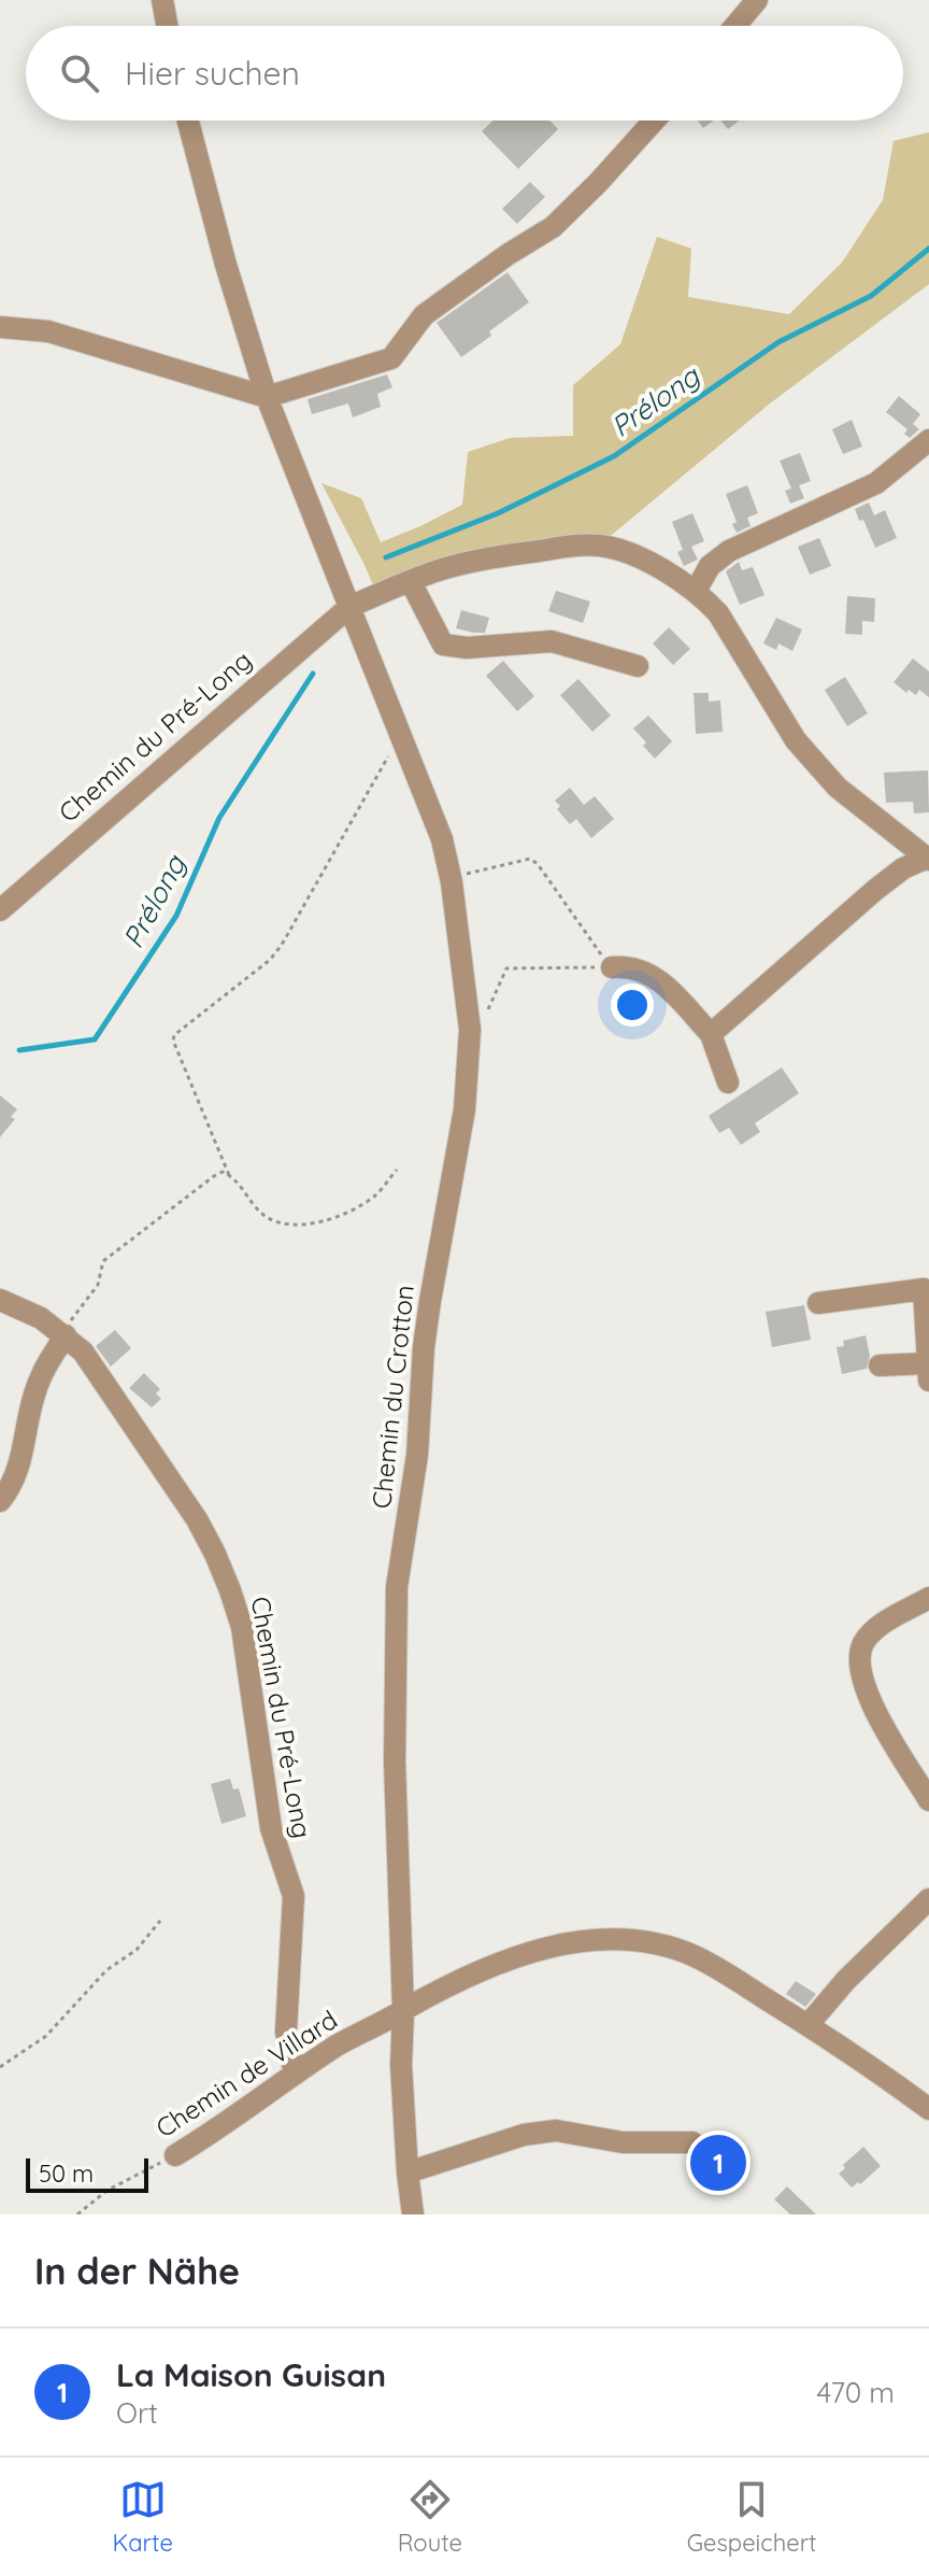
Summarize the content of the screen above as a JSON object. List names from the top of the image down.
{
  "streets": {
    "street": ["Chemin du Pré-Long", "Chemin du Crotton", "Chemin de Villard"]
  },
  "crossings": [
    ["Chemin du Pré-Long", "Chemin du Crotton"],
    ["Chemin du Pré-Long", "Chemin de Villard"],
    ["Chemin du Crotton", "Chemin de Villard"]
  ],
  "water": ["Prélong"],
  "scale_bar": "50 m",
  "page": {
    "search": "Hier suchen",
    "pins": "1",
    "scale": "50 m",
    "heading": "In der Nähe",
    "list": [
      {
        "mark": "1",
        "name": "La Maison Guisan",
        "note": "Ort",
        "value": "470 m"
      }
    ],
    "nav": ["Karte", "Route", "Gespeichert"]
  }
}
